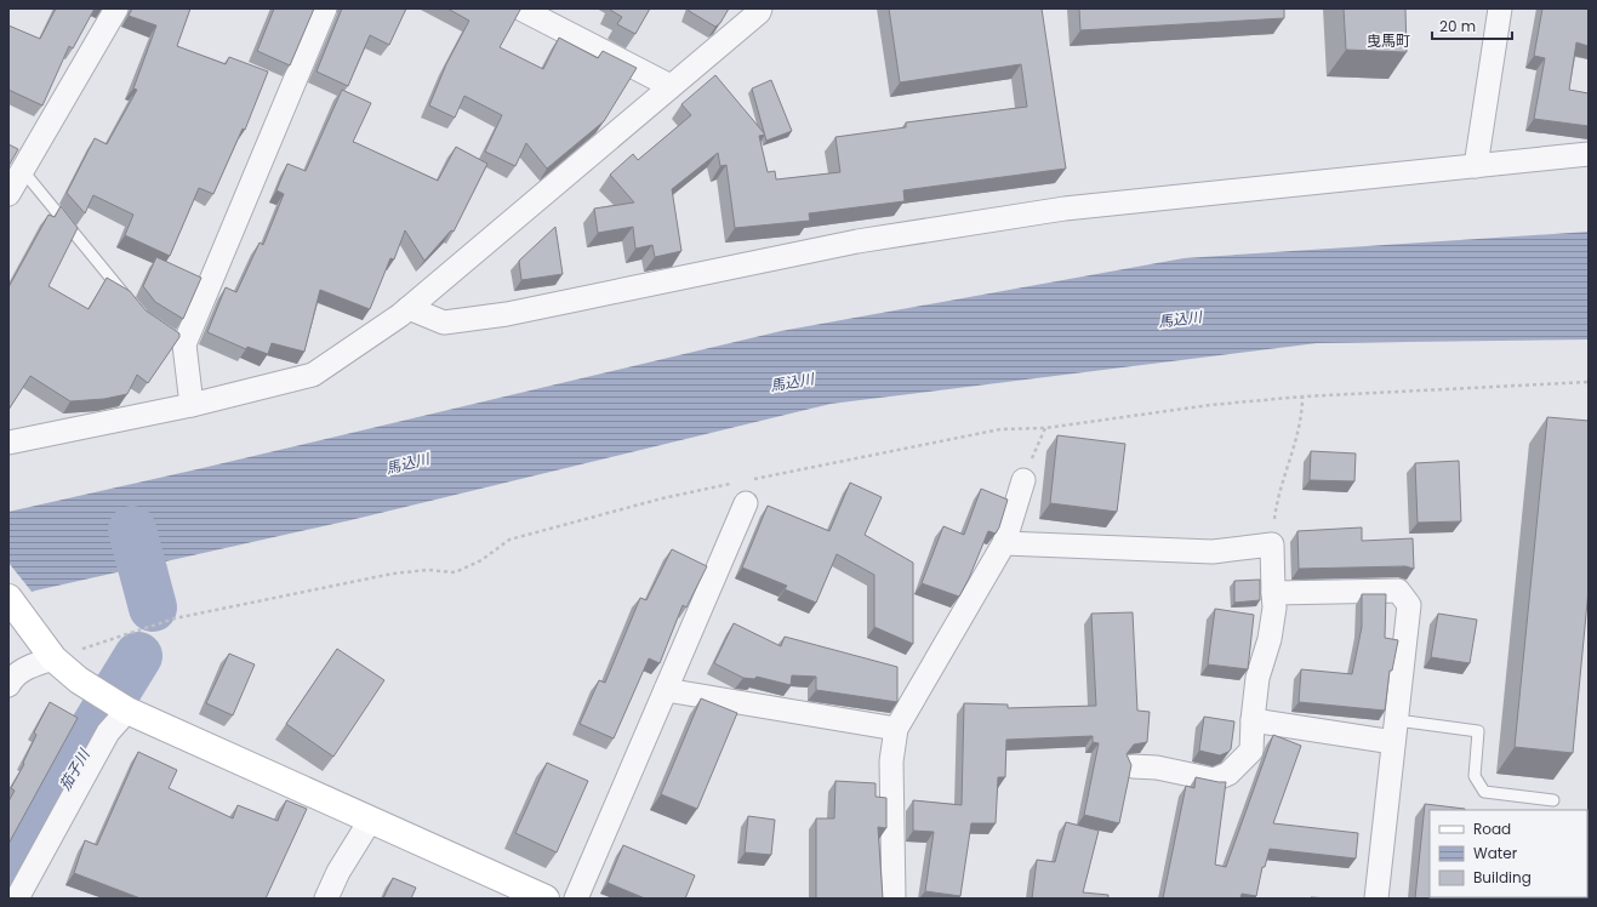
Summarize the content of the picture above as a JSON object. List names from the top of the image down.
{
  "districts": ["曳馬町"],
  "water": ["馬込川", "茄子川"],
  "legend": ["Road", "Water", "Building"],
  "scale_bar": "20 m"
}
